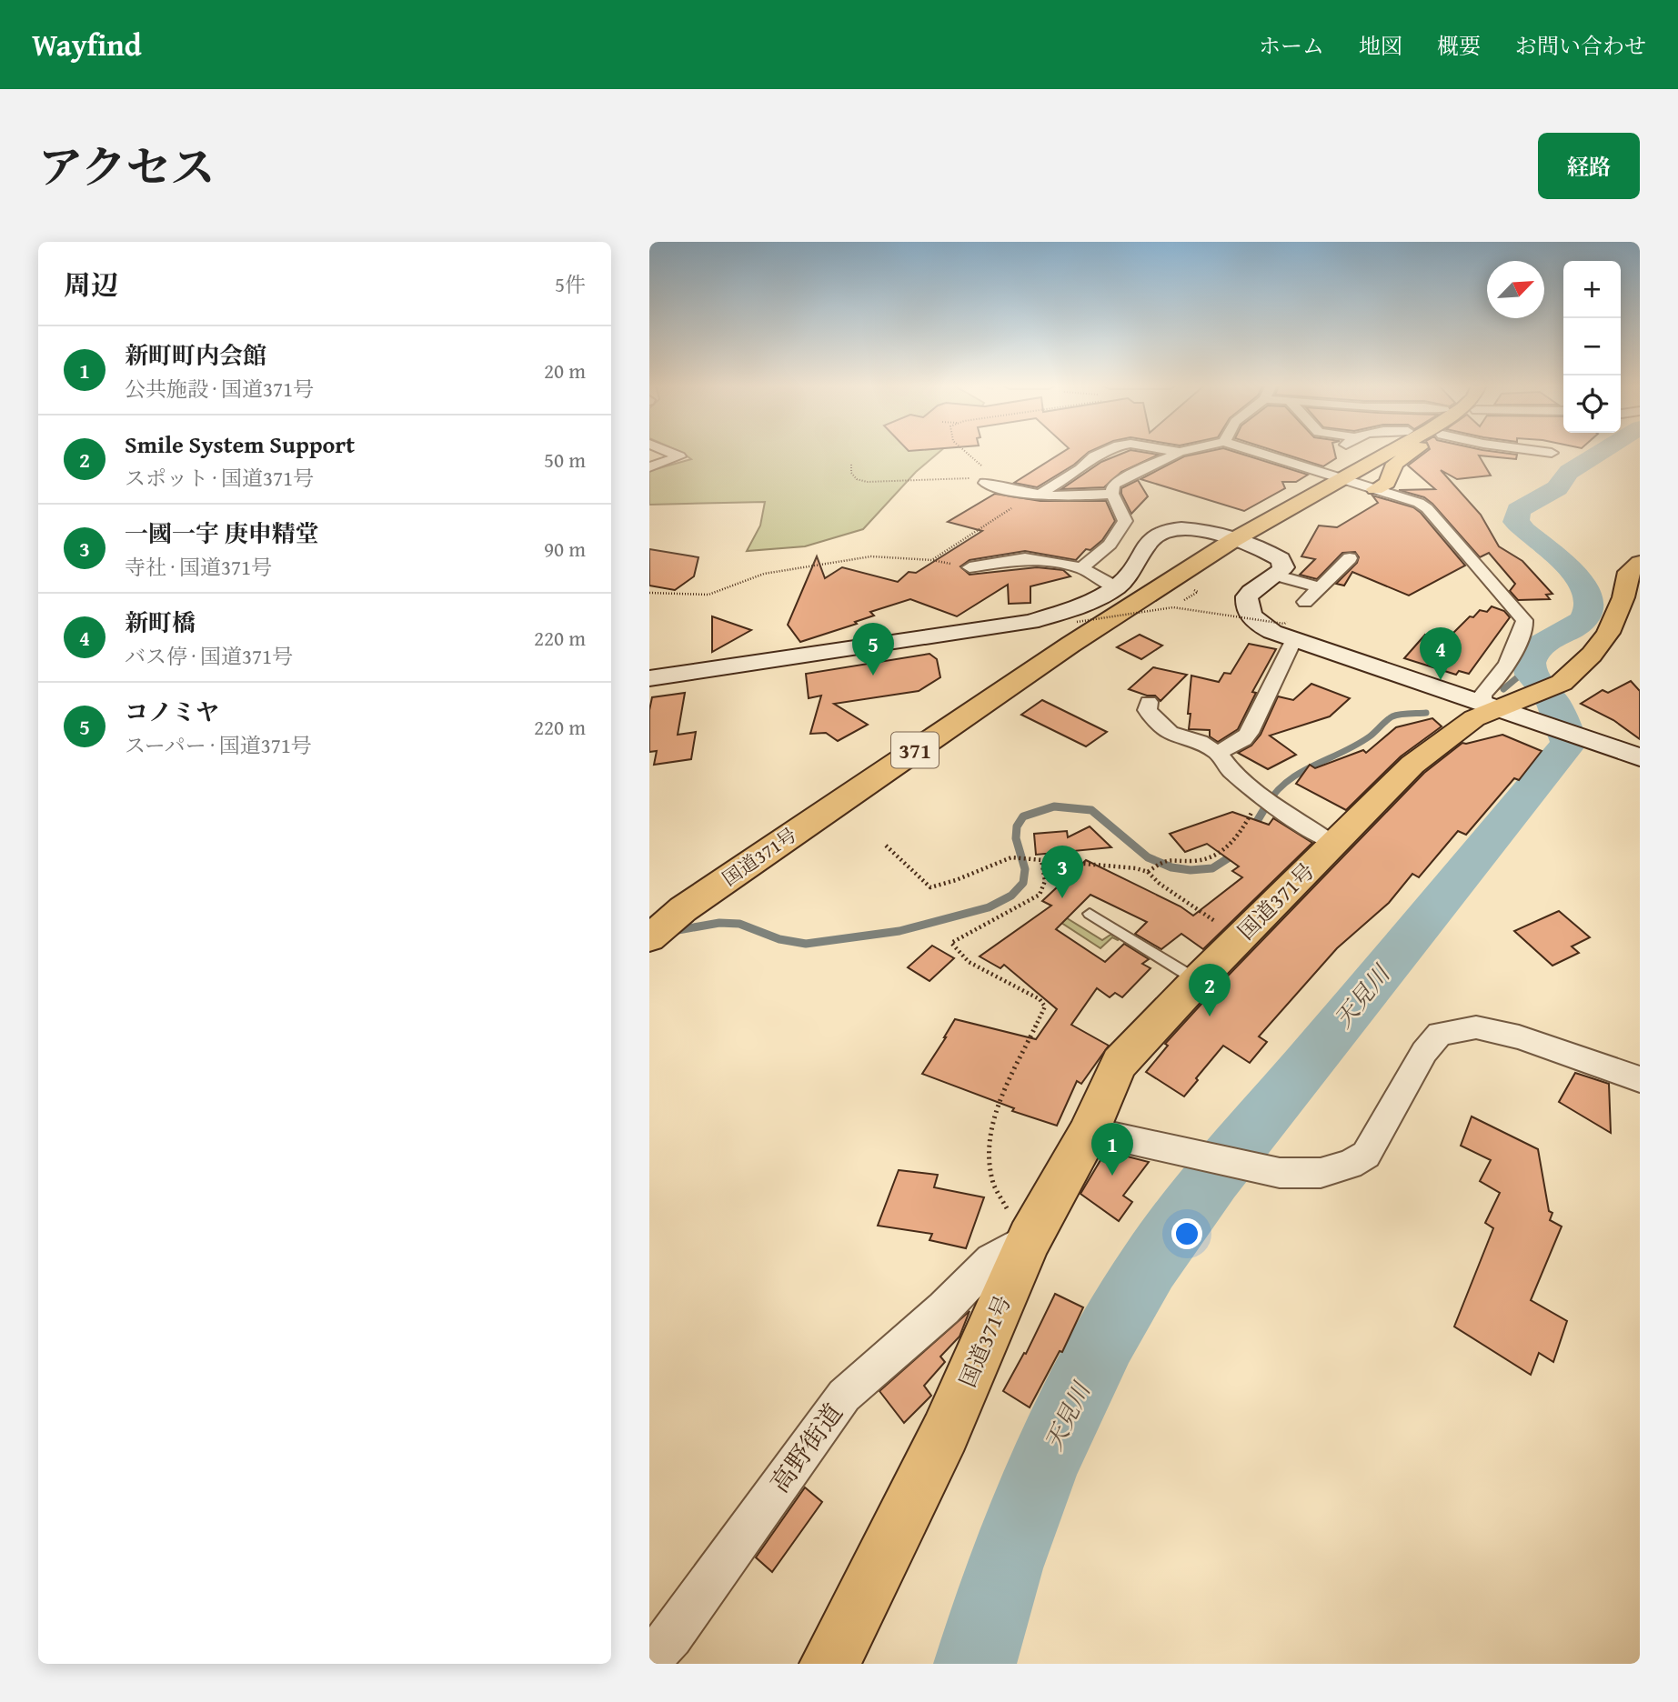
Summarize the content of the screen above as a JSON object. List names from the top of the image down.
{
  "streets": {
    "highway": ["371", "国道371号"],
    "street": ["高野街道"]
  },
  "crossings": [
    ["371", "国道371号"],
    ["国道371号", "高野街道"]
  ],
  "water": ["天見川"],
  "north": "top right",
  "page": {
    "header": "Wayfind",
    "nav": [
      "ホーム",
      "地図",
      "概要",
      "お問い合わせ"
    ],
    "title": "アクセス",
    "buttons": "経路",
    "heading": ["周辺", "5件"],
    "map_buttons": ["+", "−"],
    "list": [
      {
        "mark": "1",
        "name": "新町町内会館",
        "note": "公共施設 · 国道371号",
        "value": "20 m"
      },
      {
        "mark": "2",
        "name": "Smile System Support",
        "note": "スポット · 国道371号",
        "value": "50 m"
      },
      {
        "mark": "3",
        "name": "一國一宇 庚申精堂",
        "note": "寺社 · 国道371号",
        "value": "90 m"
      },
      {
        "mark": "4",
        "name": "新町橋",
        "note": "バス停 · 国道371号",
        "value": "220 m"
      },
      {
        "mark": "5",
        "name": "コノミヤ",
        "note": "スーパー · 国道371号",
        "value": "220 m"
      }
    ],
    "pins": [
      "5",
      "4",
      "3",
      "2",
      "1"
    ]
  }
}
